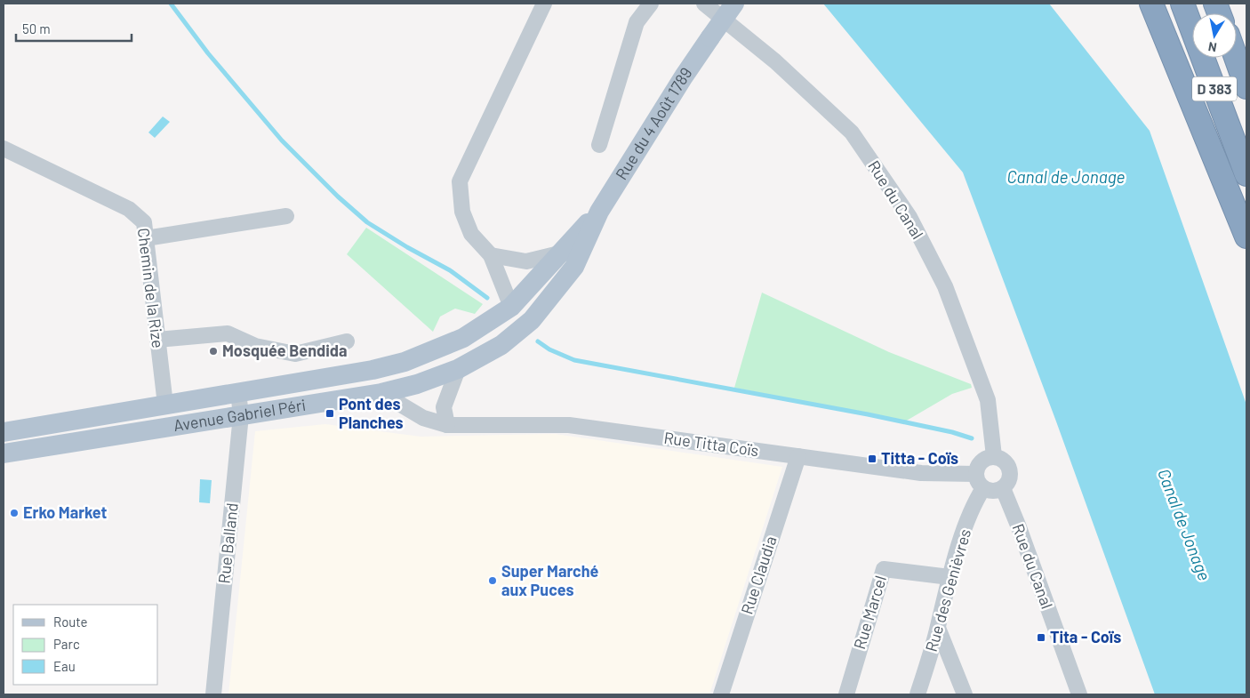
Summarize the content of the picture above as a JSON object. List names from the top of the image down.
{
  "streets": {
    "highway": ["D 383"],
    "main road": ["Rue du 4 Août 1789", "Avenue Gabriel Péri"],
    "street": [
      "Rue du Canal",
      "Chemin de la Rize",
      "Rue Titta Coïs",
      "Rue Balland",
      "Rue Claudia",
      "Rue des Genièvres",
      "Rue Marcel"
    ]
  },
  "crossings": [
    ["Rue du 4 Août 1789", "Avenue Gabriel Péri"],
    ["Rue du Canal", "Rue Titta Coïs"],
    ["Rue du Canal", "Rue des Genièvres"],
    ["Chemin de la Rize", "Avenue Gabriel Péri"],
    ["Avenue Gabriel Péri", "Rue Titta Coïs"],
    ["Avenue Gabriel Péri", "Rue Balland"],
    ["Rue Titta Coïs", "Rue Claudia"],
    ["Rue Titta Coïs", "Rue des Genièvres"],
    ["Rue des Genièvres", "Rue Marcel"]
  ],
  "water": ["Canal de Jonage"],
  "places": {
    "other": ["Mosquée Bendida", "Erko Market", "Super Marché aux Puces"],
    "transit": ["Pont des Planches", "Titta - Coïs", "Tita - Coïs"]
  },
  "legend": ["Route", "Parc", "Eau"],
  "scale_bar": "50 m",
  "north": "bottom"
}
